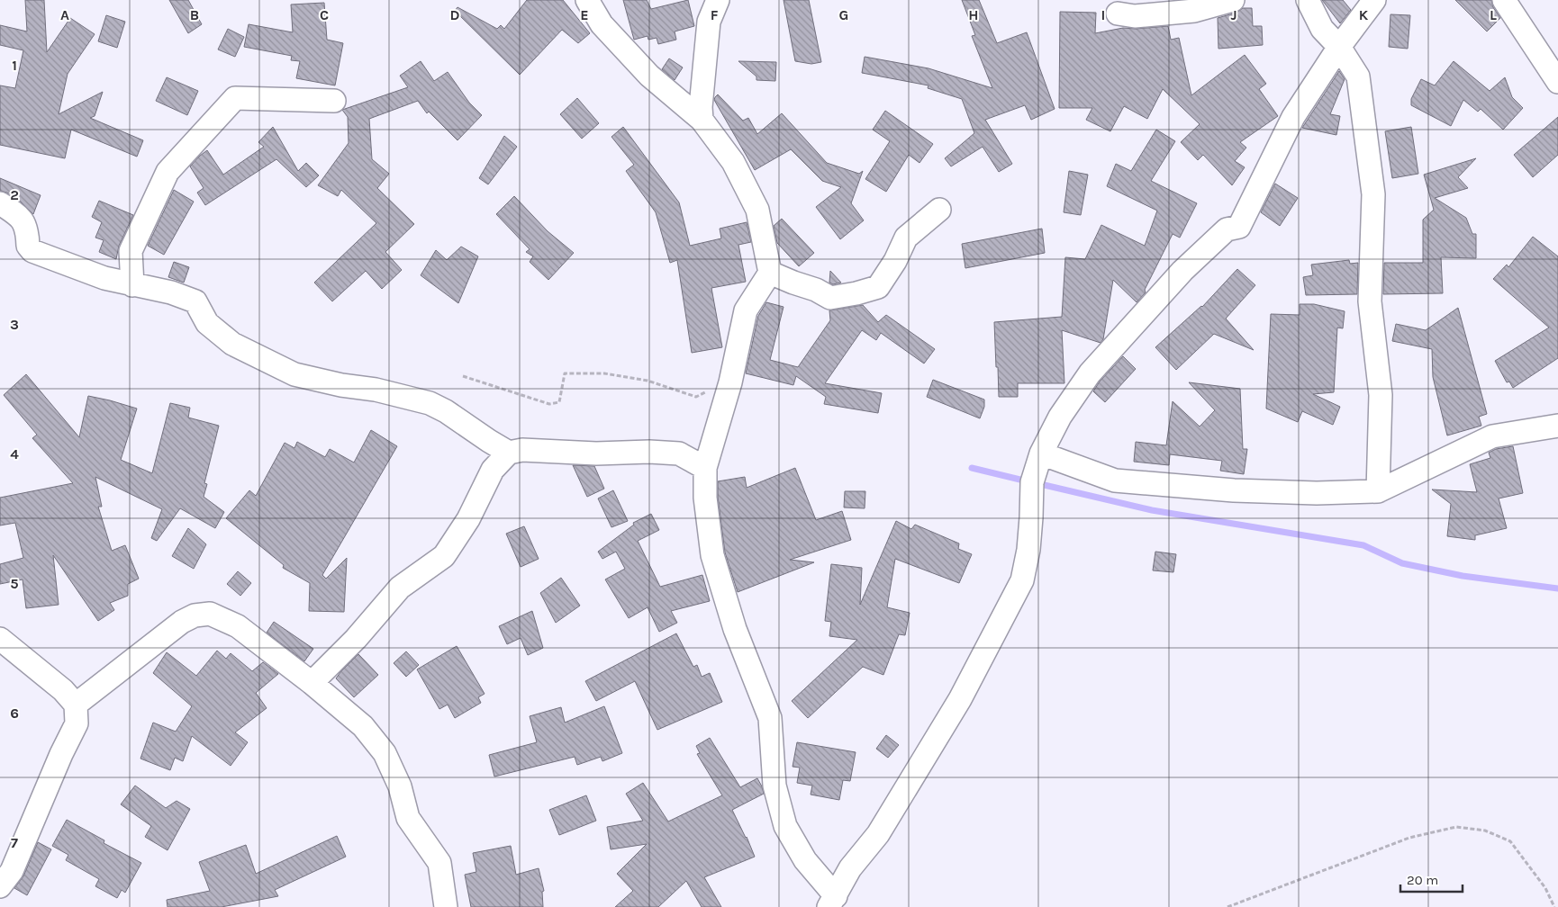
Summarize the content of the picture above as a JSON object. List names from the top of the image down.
{
  "scale_bar": "20 m",
  "grid": {
    "columns": [
      "A",
      "B",
      "C",
      "D",
      "E",
      "F",
      "G",
      "H",
      "I",
      "J",
      "K",
      "L"
    ],
    "rows": [
      "1",
      "2",
      "3",
      "4",
      "5",
      "6",
      "7"
    ]
  }
}
